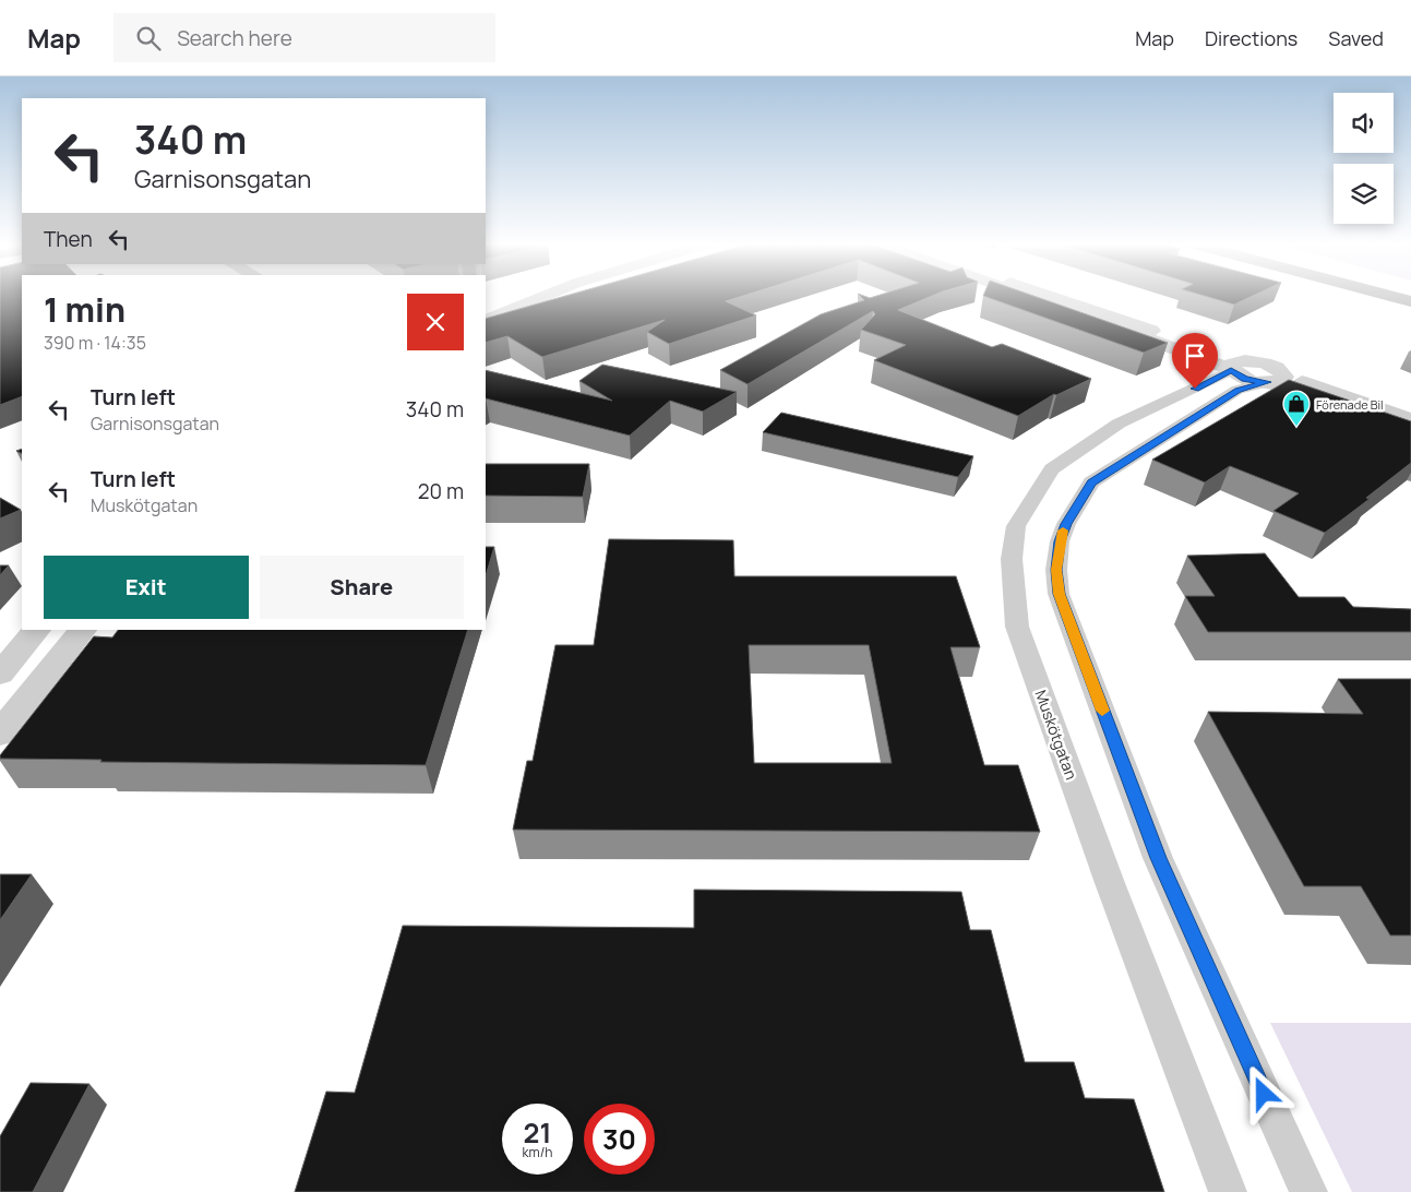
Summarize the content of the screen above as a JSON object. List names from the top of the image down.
{
  "streets": {
    "street": ["Muskötgatan"]
  },
  "places": {
    "shop": ["Förenade Bil"]
  },
  "page": {
    "header": "Map",
    "search": "Search here",
    "nav": ["Map", "Directions", "Saved"],
    "turn": ["340 m", "Garnisonsgatan"],
    "then": "Then",
    "heading": ["1 min", "390 m · 14:35"],
    "list": [
      {
        "name": "Turn left",
        "note": "Garnisonsgatan",
        "value": "340 m"
      },
      {
        "name": "Turn left",
        "note": "Muskötgatan",
        "value": "20 m"
      }
    ],
    "buttons": ["Exit", "Share"],
    "speed": "21 km/h",
    "limit": "30"
  }
}
